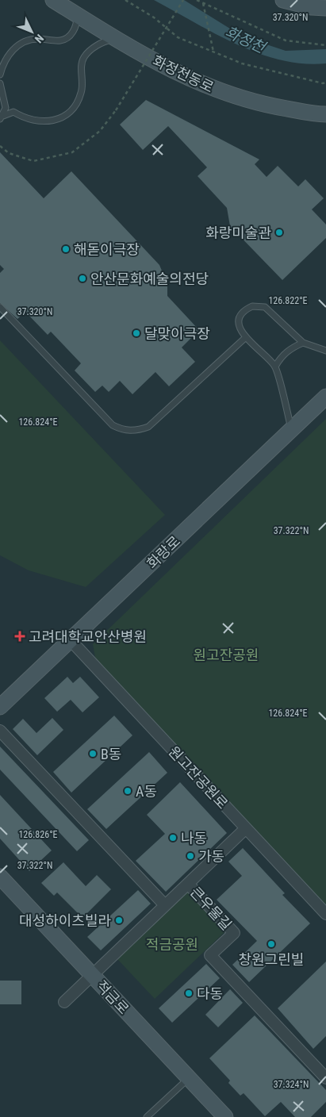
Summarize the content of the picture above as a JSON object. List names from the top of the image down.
{
  "streets": {
    "street": [
      "화정천동로",
      "화랑로",
      "원고잔공원로",
      "큰우물길",
      "적금로"
    ]
  },
  "crossings": [
    ["화랑로", "원고잔공원로"],
    ["큰우물길", "적금로"]
  ],
  "water": ["화정천"],
  "parks": ["원고잔공원", "적금공원"],
  "places": {
    "other": [
      "화랑미술관",
      "해돋이극장",
      "안산문화예술의전당",
      "달맞이극장",
      "B동",
      "A동",
      "나동",
      "가동",
      "대성하이츠빌라",
      "창원그린빌",
      "다동"
    ],
    "health": ["고려대학교안산병원"]
  },
  "north": "bottom right",
  "coordinates": [
    "37.320°N",
    "126.822°E",
    "126.824°E",
    "37.322°N",
    "126.826°E",
    "37.324°N"
  ]
}
